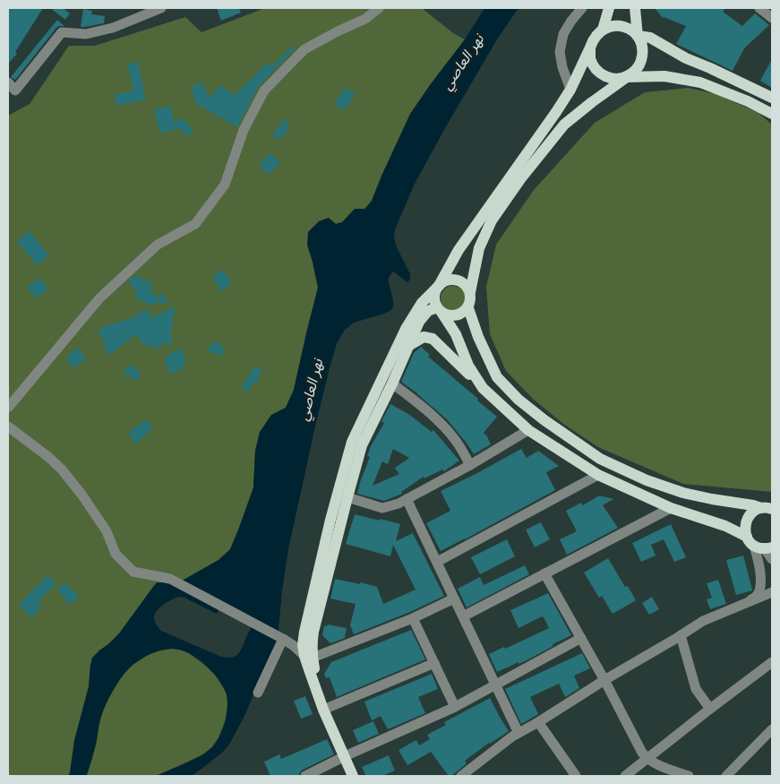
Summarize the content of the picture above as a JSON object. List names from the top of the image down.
{
  "water": ["نهر العاصي"]
}
